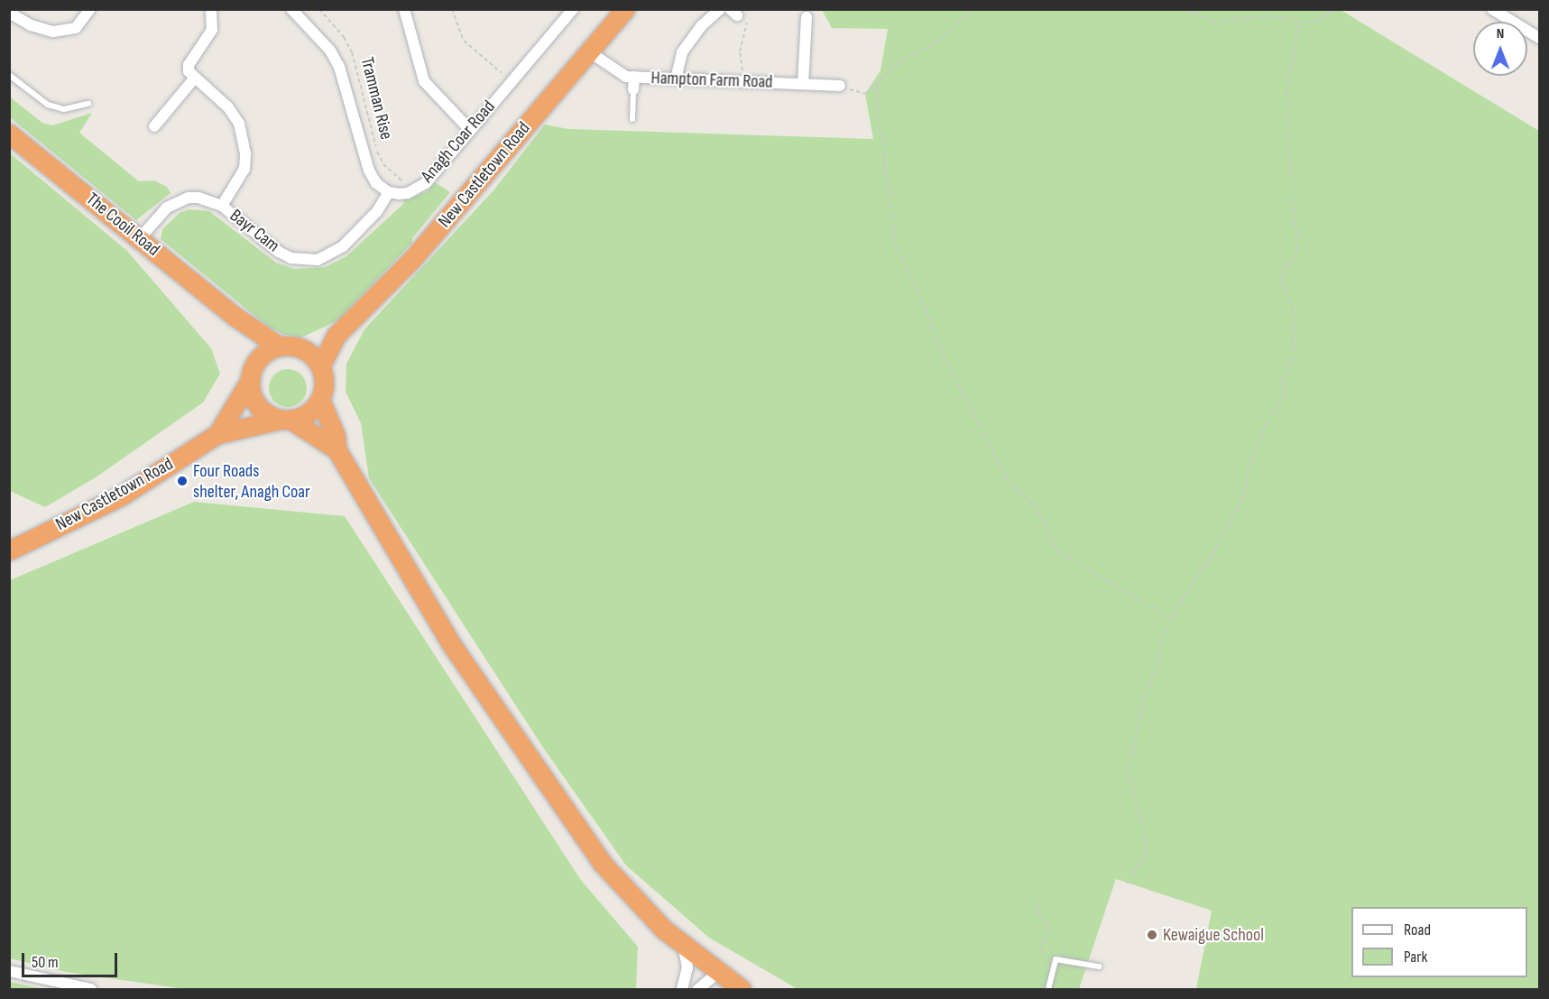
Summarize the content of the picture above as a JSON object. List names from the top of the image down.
{
  "streets": {
    "highway": ["New Castletown Road", "The Cooil Road"],
    "street": ["Hampton Farm Road", "Anagh Coar Road", "Bayr Cam"],
    "path": ["Tramman Rise"]
  },
  "crossings": [
    ["Hampton Farm Road", "New Castletown Road"],
    ["Tramman Rise", "Anagh Coar Road"],
    ["Anagh Coar Road", "Bayr Cam"],
    ["The Cooil Road", "Bayr Cam"]
  ],
  "places": ["Four Roads shelter, Anagh Coar", "Kewaigue School"],
  "legend": ["Road", "Park"],
  "scale_bar": "50 m",
  "north": "top"
}
